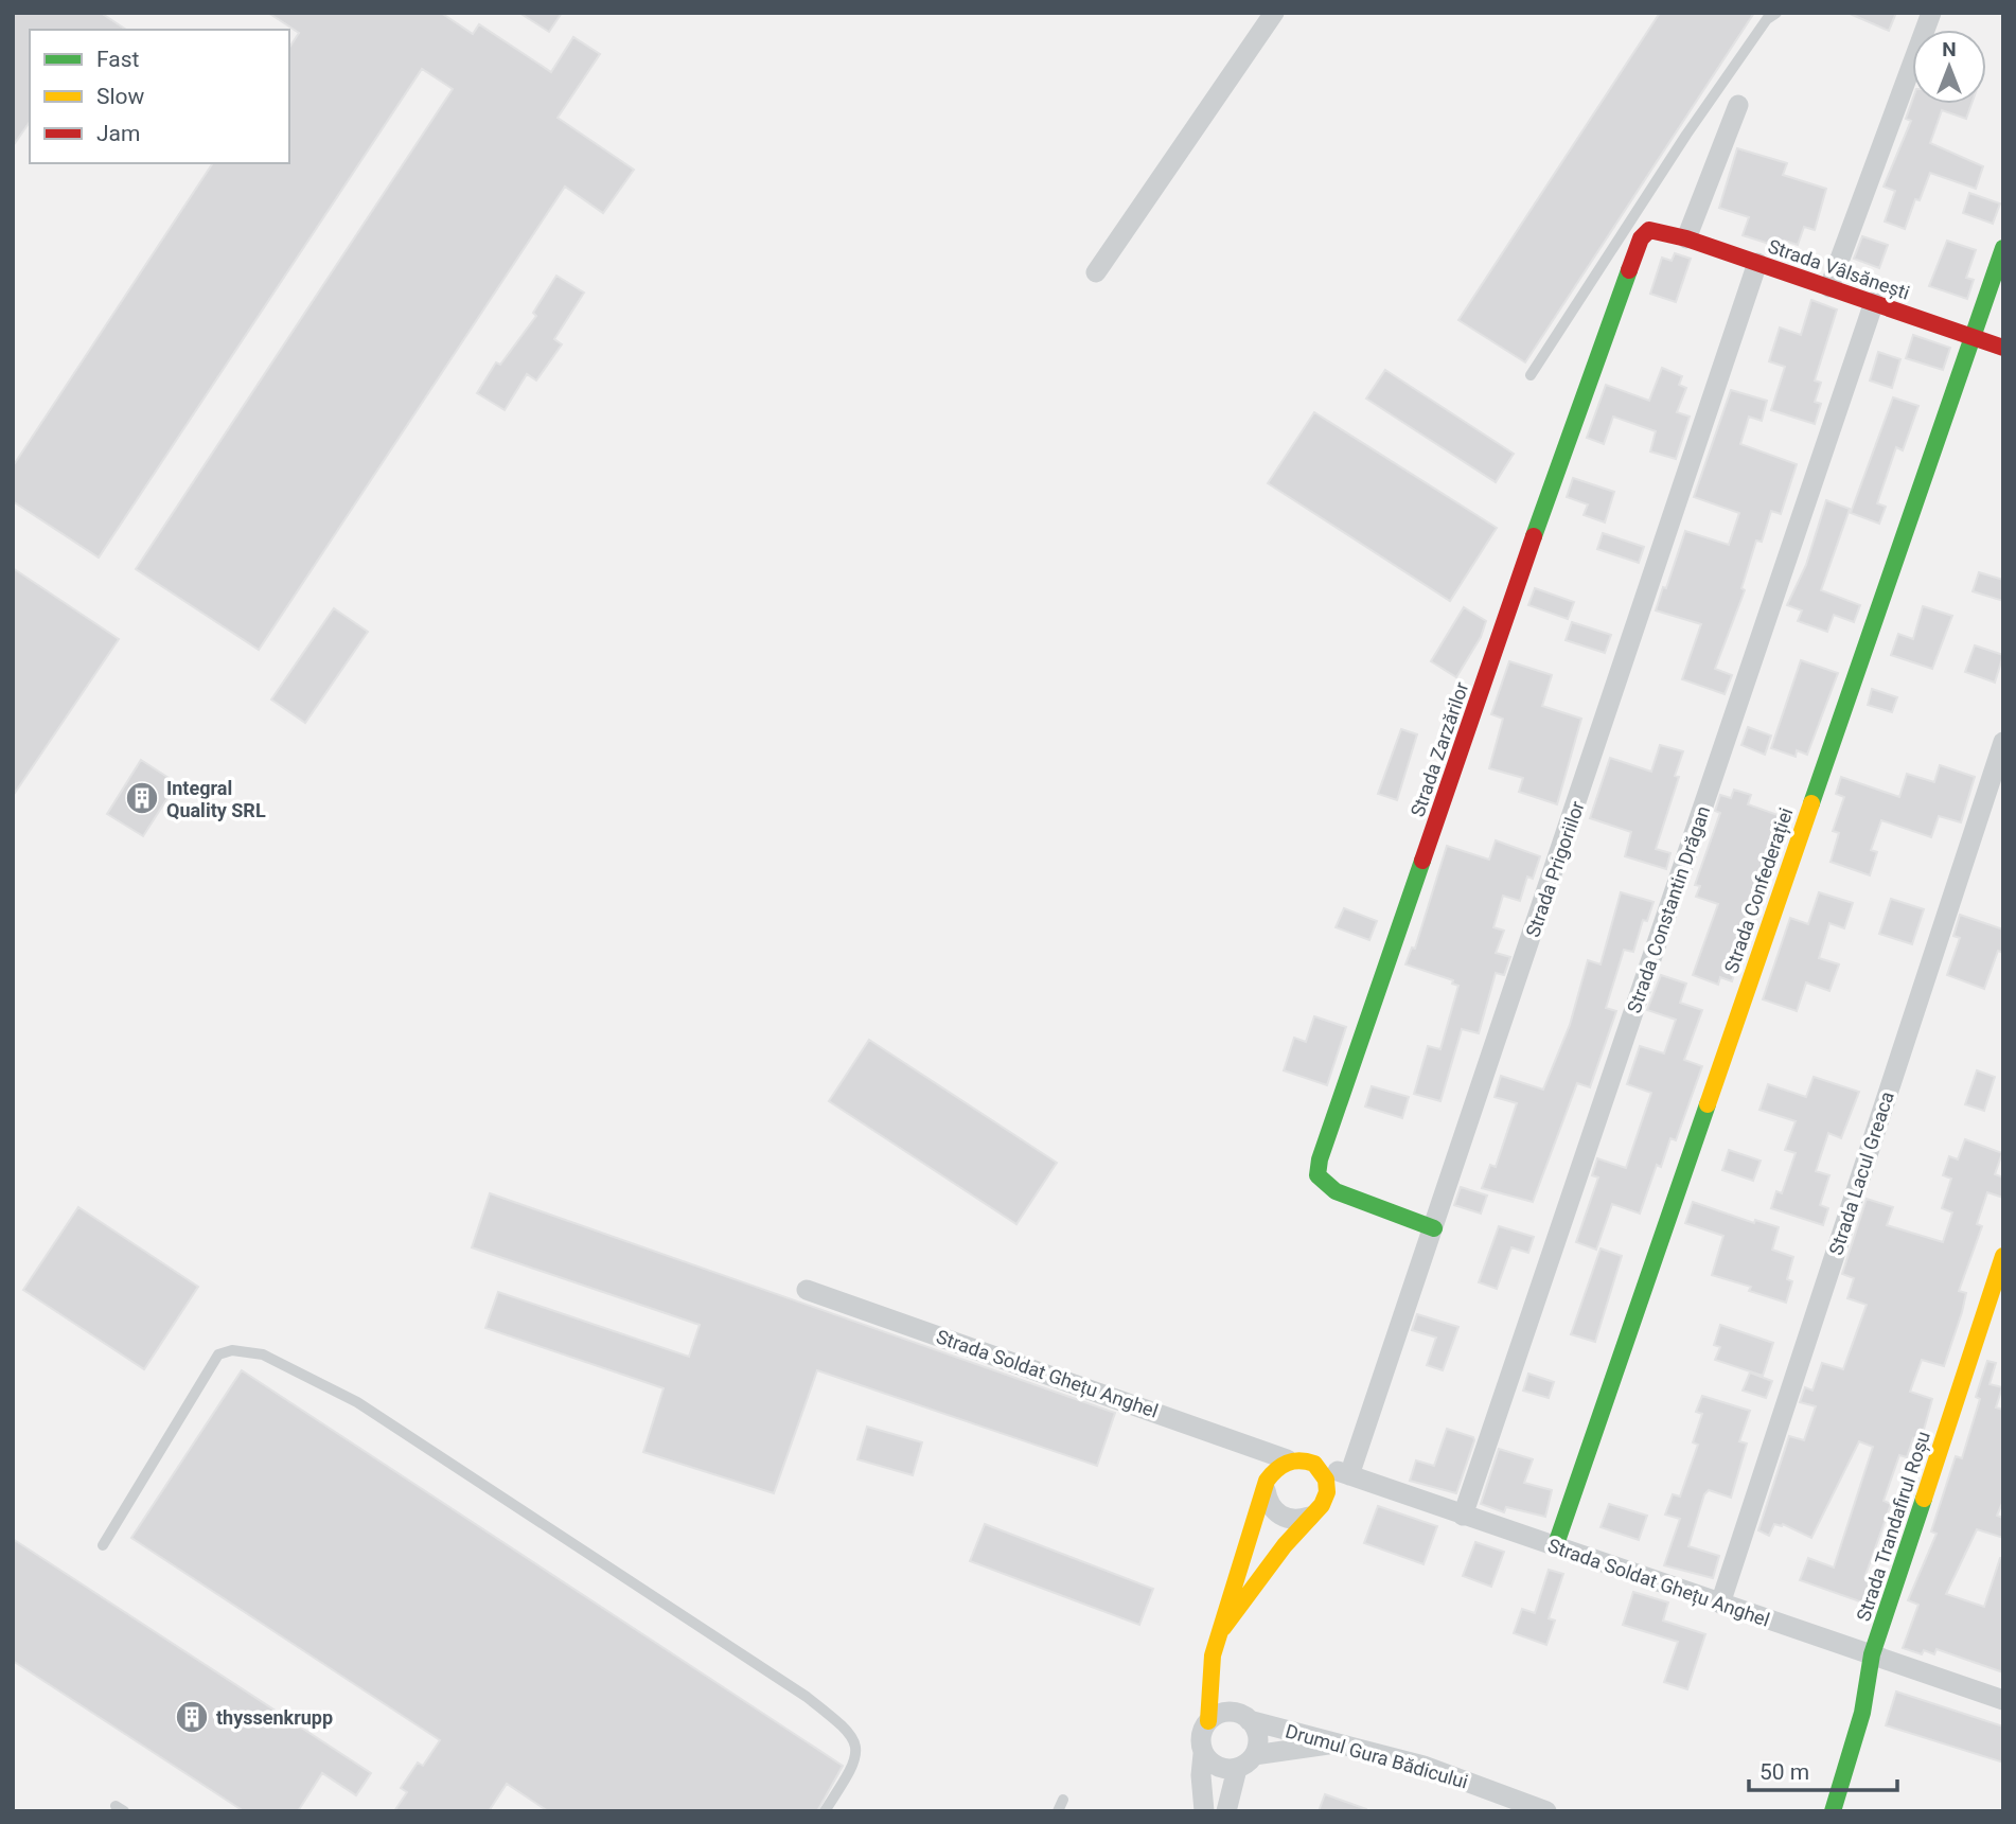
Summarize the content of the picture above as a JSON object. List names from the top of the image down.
{
  "streets": {
    "street": [
      "Strada Vâlsănești",
      "Strada Zarzărilor",
      "Strada Prigoriilor",
      "Strada Confederației",
      "Strada Constantin Drăgan",
      "Strada Lacul Greaca",
      "Strada Soldat Ghețu Anghel",
      "Strada Trandafirul Roșu",
      "Drumul Gura Bădicului"
    ]
  },
  "crossings": [
    ["Strada Vâlsănești", "Strada Zarzărilor"],
    ["Strada Vâlsănești", "Strada Prigoriilor"],
    ["Strada Vâlsănești", "Strada Confederației"],
    ["Strada Vâlsănești", "Strada Constantin Drăgan"],
    ["Strada Zarzărilor", "Strada Prigoriilor"],
    ["Strada Prigoriilor", "Strada Soldat Ghețu Anghel"],
    ["Strada Confederației", "Strada Soldat Ghețu Anghel"],
    ["Strada Constantin Drăgan", "Strada Soldat Ghețu Anghel"],
    ["Strada Lacul Greaca", "Strada Soldat Ghețu Anghel"],
    ["Strada Soldat Ghețu Anghel", "Strada Trandafirul Roșu"]
  ],
  "places": {
    "building": ["Integral Quality SRL", "thyssenkrupp"]
  },
  "legend": ["Fast", "Slow", "Jam"],
  "scale_bar": "50 m",
  "north": "top"
}
